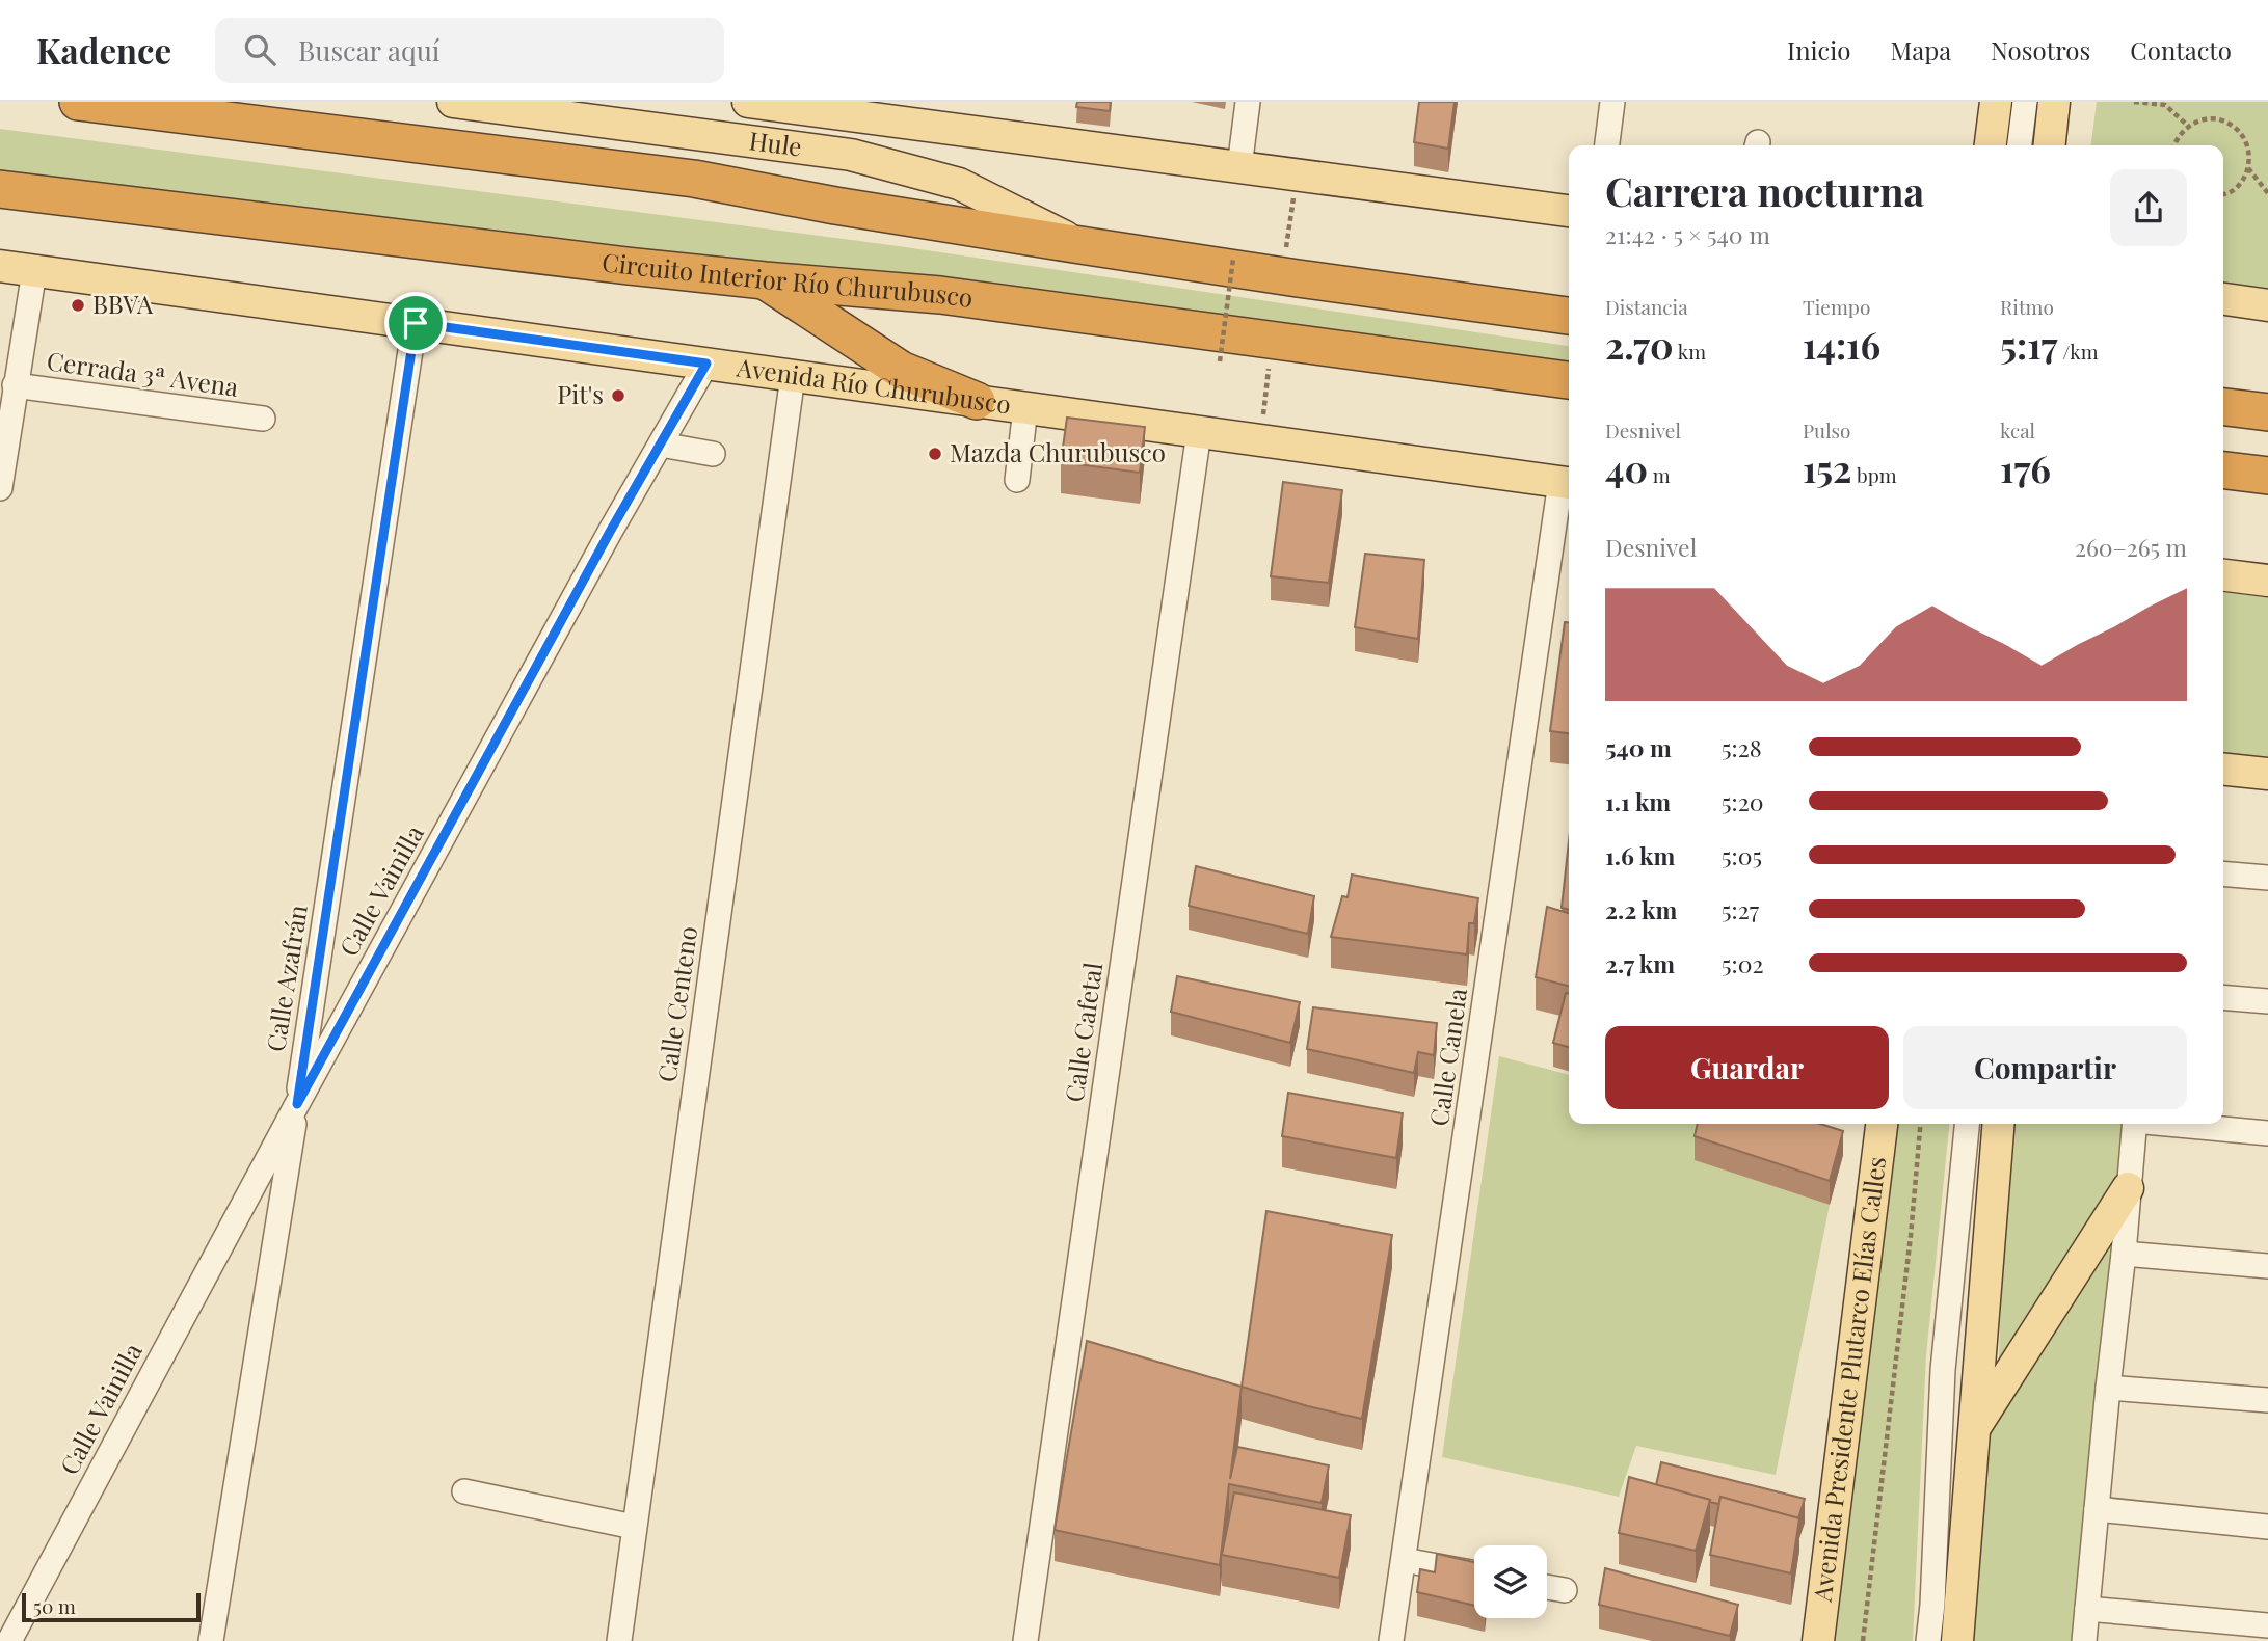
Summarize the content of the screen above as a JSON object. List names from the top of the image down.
{
  "streets": {
    "highway": ["Circuito Interior Río Churubusco"],
    "main road": ["Hule", "Avenida Río Churubusco", "Avenida Presidente Plutarco Elías Calles"],
    "street": [
      "Cerrada 3ª Avena",
      "Calle Vainilla",
      "Calle Azafrán",
      "Calle Centeno",
      "Calle Cafetal",
      "Calle Canela"
    ]
  },
  "crossings": [
    ["Avenida Río Churubusco", "Calle Vainilla"],
    ["Avenida Río Churubusco", "Calle Azafrán"],
    ["Avenida Río Churubusco", "Calle Centeno"],
    ["Avenida Río Churubusco", "Calle Cafetal"],
    ["Avenida Río Churubusco", "Calle Canela"],
    ["Calle Vainilla", "Calle Azafrán"]
  ],
  "places": ["BBVA", "Pit's", "Mazda Churubusco"],
  "scale_bar": "50 m",
  "page": {
    "header": "Kadence",
    "search": "Buscar aquí",
    "nav": [
      "Inicio",
      "Mapa",
      "Nosotros",
      "Contacto"
    ],
    "heading": ["Carrera nocturna", "21:42 · 5 × 540 m"],
    "stats": [
      ["Distancia", "2.70 km"],
      ["Tiempo", "14:16"],
      ["Ritmo", "5:17 /km"],
      ["Desnivel", "40 m"],
      ["Pulso", "152 bpm"],
      ["kcal", "176"]
    ],
    "chart": ["Desnivel", "260–265 m"],
    "list": [
      {
        "name": "540 m",
        "note": "5:28"
      },
      {
        "name": "1.1 km",
        "note": "5:20"
      },
      {
        "name": "1.6 km",
        "note": "5:05"
      },
      {
        "name": "2.2 km",
        "note": "5:27"
      },
      {
        "name": "2.7 km",
        "note": "5:02"
      }
    ],
    "buttons": ["Guardar", "Compartir"],
    "scale": "50 m"
  }
}
